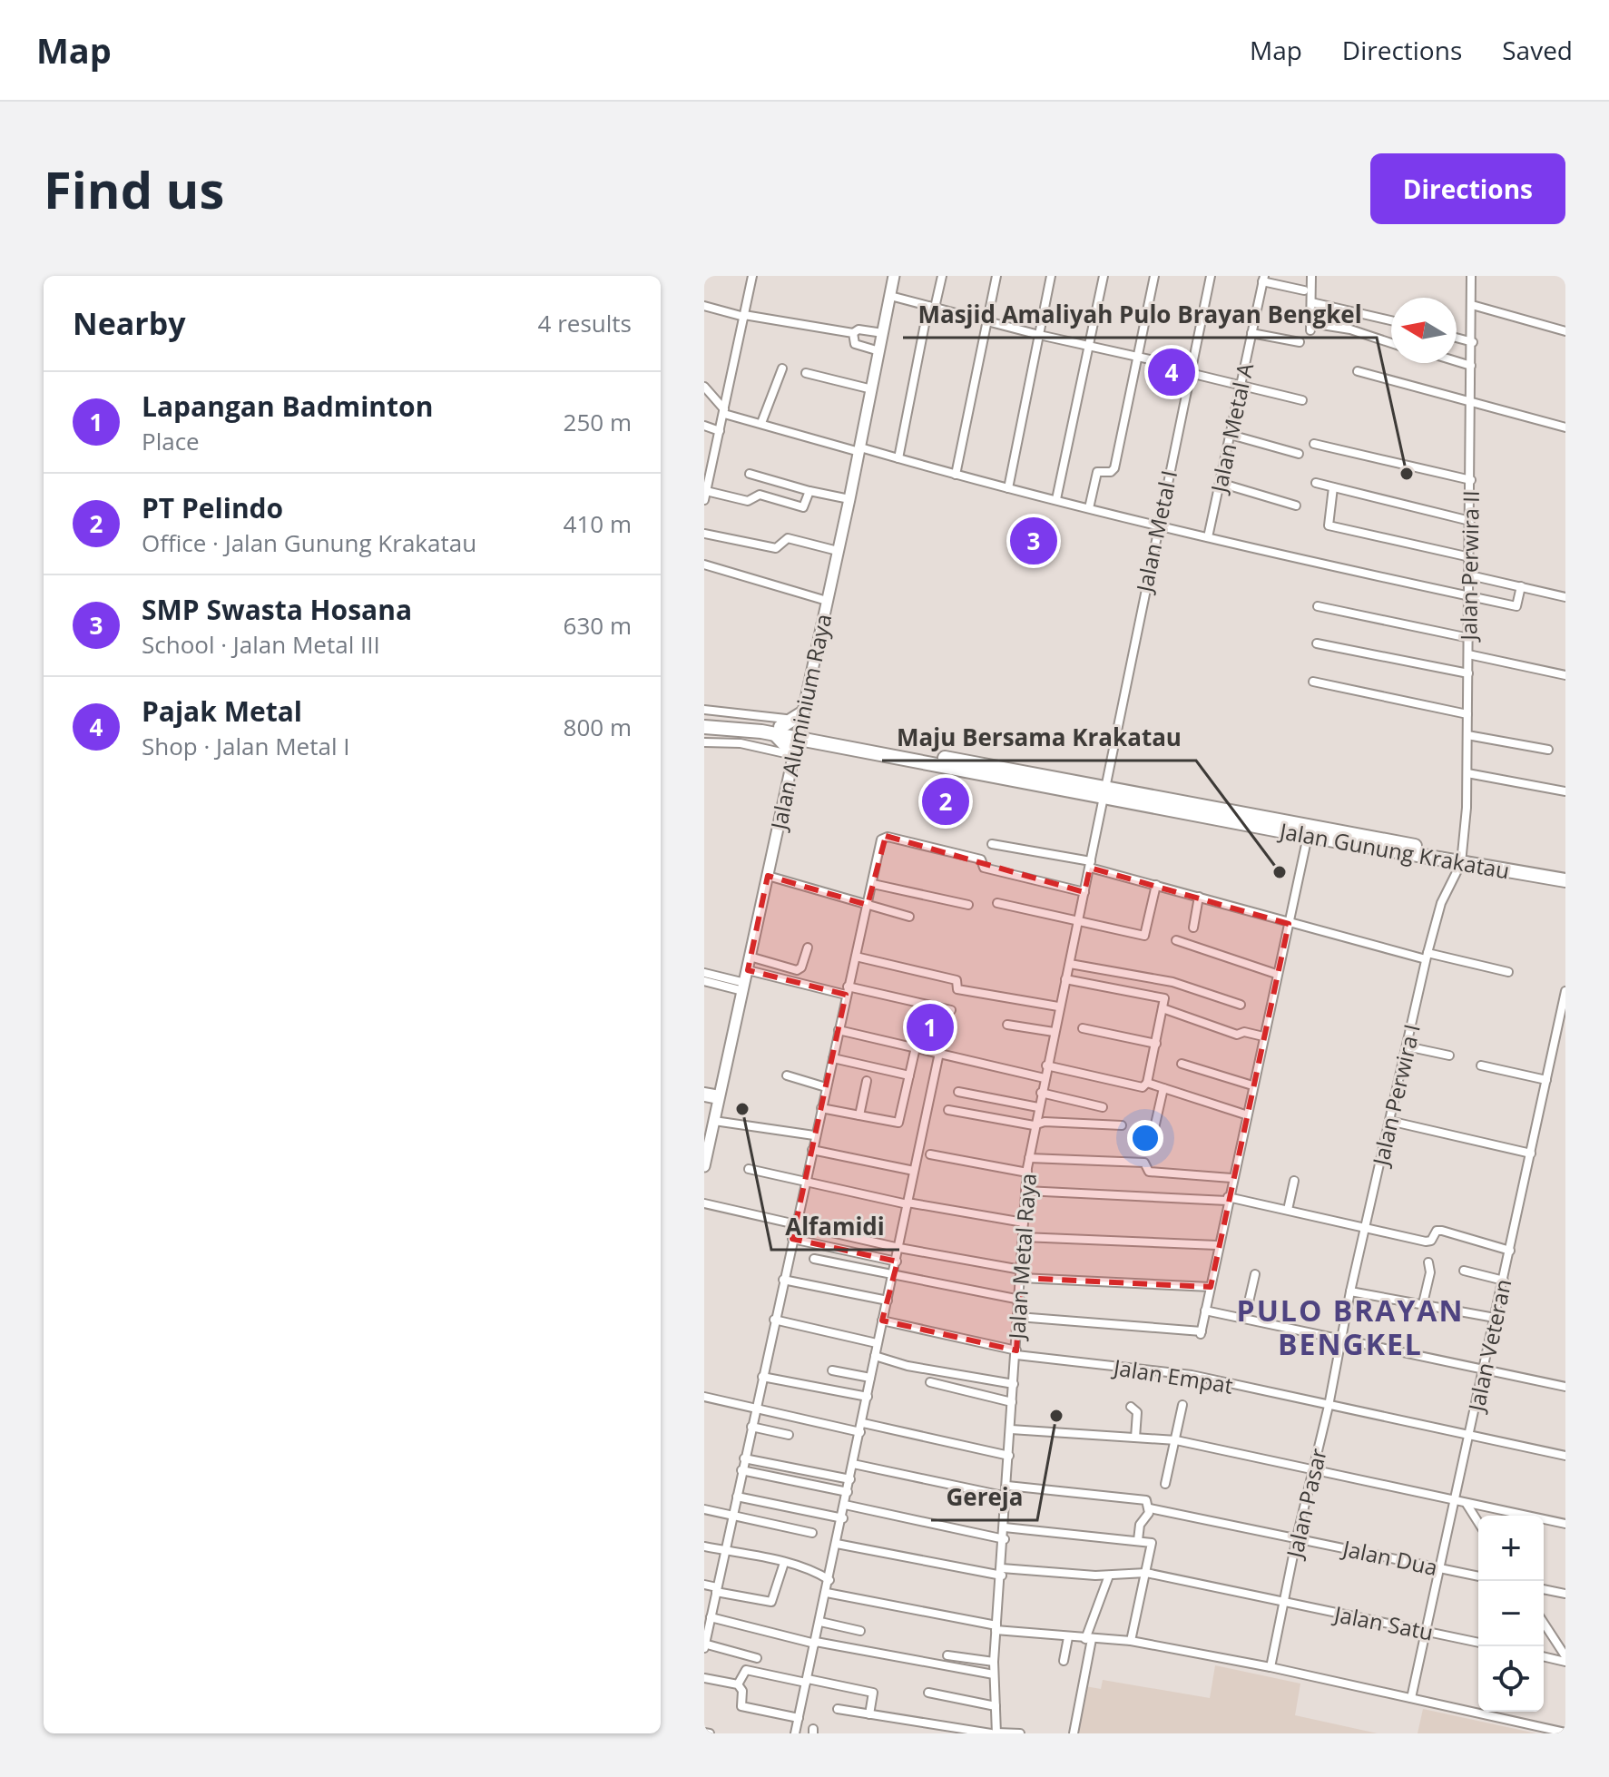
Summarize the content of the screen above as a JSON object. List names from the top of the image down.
{
  "streets": {
    "highway": ["Jalan Gunung Krakatau"],
    "street": [
      "Jalan Metal A",
      "Jalan Metal I",
      "Jalan Perwira II",
      "Jalan Aluminium Raya",
      "Jalan Perwira I",
      "Jalan Metal Raya",
      "Jalan Veteran",
      "Jalan Empat",
      "Jalan Pasar",
      "Jalan Dua",
      "Jalan Satu"
    ]
  },
  "crossings": [
    ["Jalan Metal I", "Jalan Gunung Krakatau"],
    ["Jalan Metal I", "Jalan Metal Raya"],
    ["Jalan Perwira II", "Jalan Gunung Krakatau"],
    ["Jalan Perwira II", "Jalan Perwira I"],
    ["Jalan Aluminium Raya", "Jalan Gunung Krakatau"],
    ["Jalan Gunung Krakatau", "Jalan Perwira I"],
    ["Jalan Gunung Krakatau", "Jalan Metal Raya"],
    ["Jalan Perwira I", "Jalan Pasar"],
    ["Jalan Metal Raya", "Jalan Empat"],
    ["Jalan Metal Raya", "Jalan Dua"],
    ["Jalan Metal Raya", "Jalan Satu"],
    ["Jalan Veteran", "Jalan Empat"],
    ["Jalan Veteran", "Jalan Dua"],
    ["Jalan Veteran", "Jalan Satu"],
    ["Jalan Empat", "Jalan Pasar"],
    ["Jalan Pasar", "Jalan Dua"],
    ["Jalan Pasar", "Jalan Satu"]
  ],
  "districts": ["PULO BRAYAN BENGKEL"],
  "places": [
    "Masjid Amaliyah Pulo Brayan Bengkel",
    "Maju Bersama Krakatau",
    "Alfamidi",
    "Gereja"
  ],
  "north": "left",
  "page": {
    "header": "Map",
    "nav": ["Map", "Directions", "Saved"],
    "buttons": "Directions",
    "title": "Find us",
    "heading": ["Nearby", "4 results"],
    "pins": [
      "4",
      "3",
      "2",
      "1"
    ],
    "list": [
      {
        "mark": "1",
        "name": "Lapangan Badminton",
        "note": "Place",
        "value": "250 m"
      },
      {
        "mark": "2",
        "name": "PT Pelindo",
        "note": "Office · Jalan Gunung Krakatau",
        "value": "410 m"
      },
      {
        "mark": "3",
        "name": "SMP Swasta Hosana",
        "note": "School · Jalan Metal III",
        "value": "630 m"
      },
      {
        "mark": "4",
        "name": "Pajak Metal",
        "note": "Shop · Jalan Metal I",
        "value": "800 m"
      }
    ],
    "map_buttons": ["+", "−"]
  }
}
